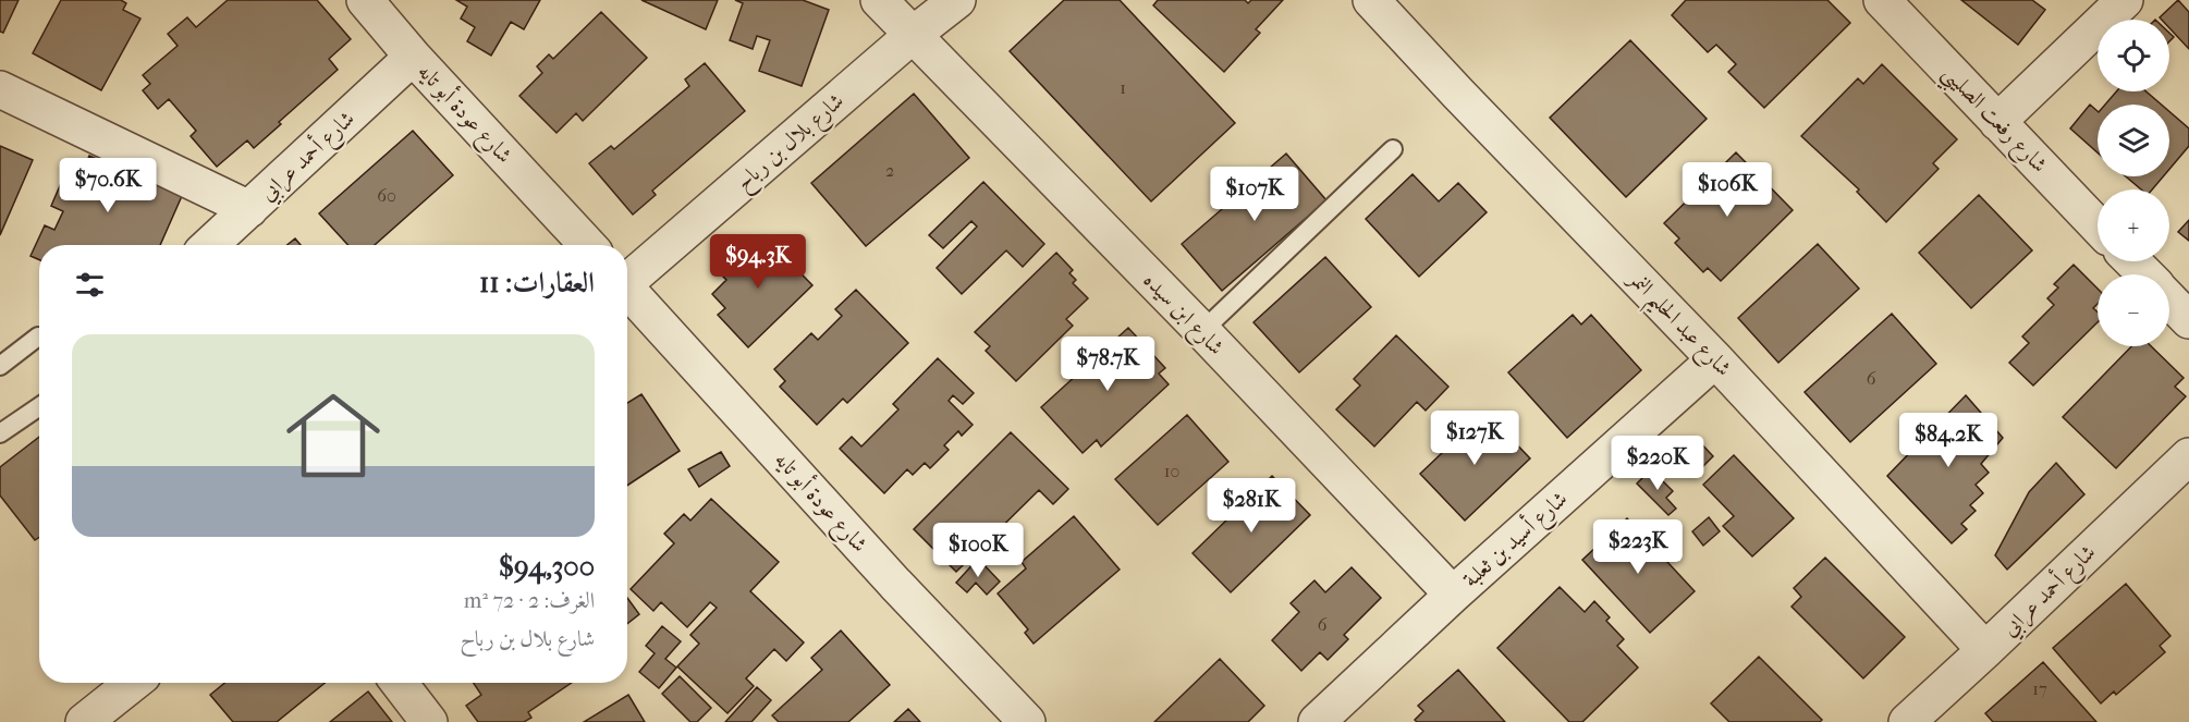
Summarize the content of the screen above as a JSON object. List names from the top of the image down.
{
  "streets": {
    "street": [
      "شارع عودة أبو تايه",
      "شارع رفعت الصليبي",
      "شارع بلال بن رباح",
      "شارع أحمد عرابي",
      "شارع ابن سيده",
      "شارع عبد الحليم النمر",
      "شارع أسيد بن ثعلبة"
    ]
  },
  "crossings": [
    ["شارع عودة أبو تايه", "شارع أحمد عرابي"],
    ["شارع بلال بن رباح", "شارع ابن سيده"],
    ["شارع أحمد عرابي", "شارع عبد الحليم النمر"],
    ["شارع ابن سيده", "شارع أسيد بن ثعلبة"],
    ["شارع عبد الحليم النمر", "شارع أسيد بن ثعلبة"]
  ],
  "house_numbers": [
    "1",
    "2",
    "60",
    "6",
    "10",
    "6",
    "17"
  ],
  "page": {
    "map_buttons": ["+", "−"],
    "price": [
      "$70.6K",
      "$106K",
      "$107K",
      "$94.3K",
      "$78.7K",
      "$127K",
      "$84.2K",
      "$220K",
      "$281K",
      "$223K",
      "$100K"
    ],
    "heading": "العقارات: 11",
    "list": [
      {
        "name": "$94,300",
        "note": "الغرف: 2 · 72 m² · شارع بلال بن رباح"
      }
    ]
  }
}
